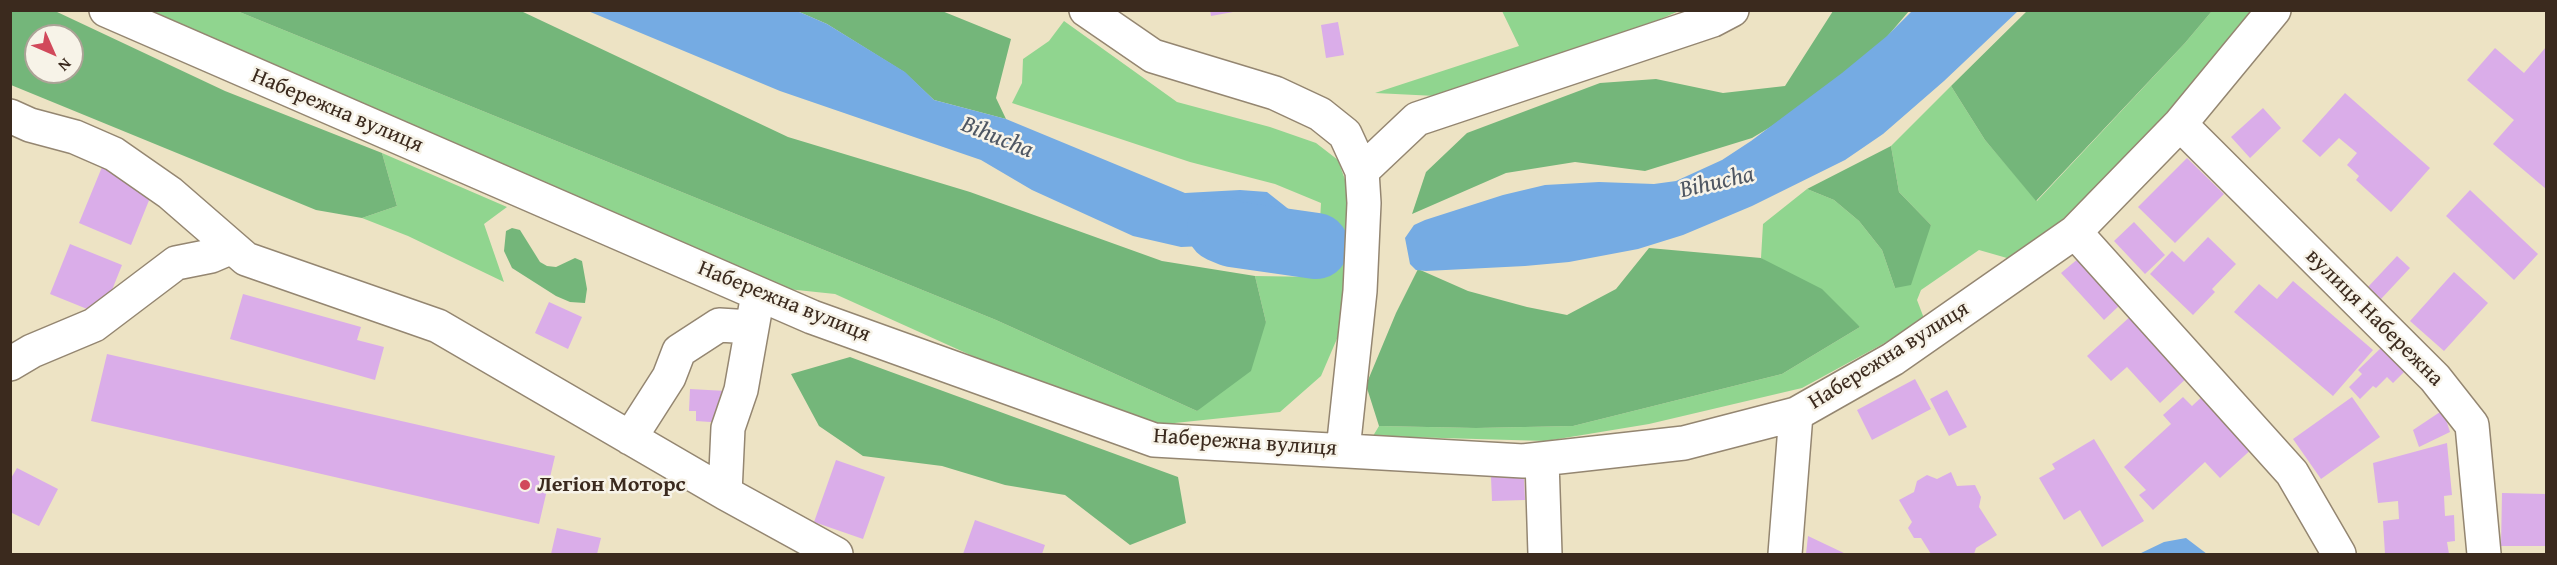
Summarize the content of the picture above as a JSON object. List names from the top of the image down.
{
  "streets": {
    "street": ["Набережна вулиця", "вулиця Набережна"]
  },
  "crossings": [
    ["Набережна вулиця", "вулиця Набережна"]
  ],
  "water": ["Bihucha"],
  "places": ["Легіон Моторс"],
  "north": "bottom right"
}
